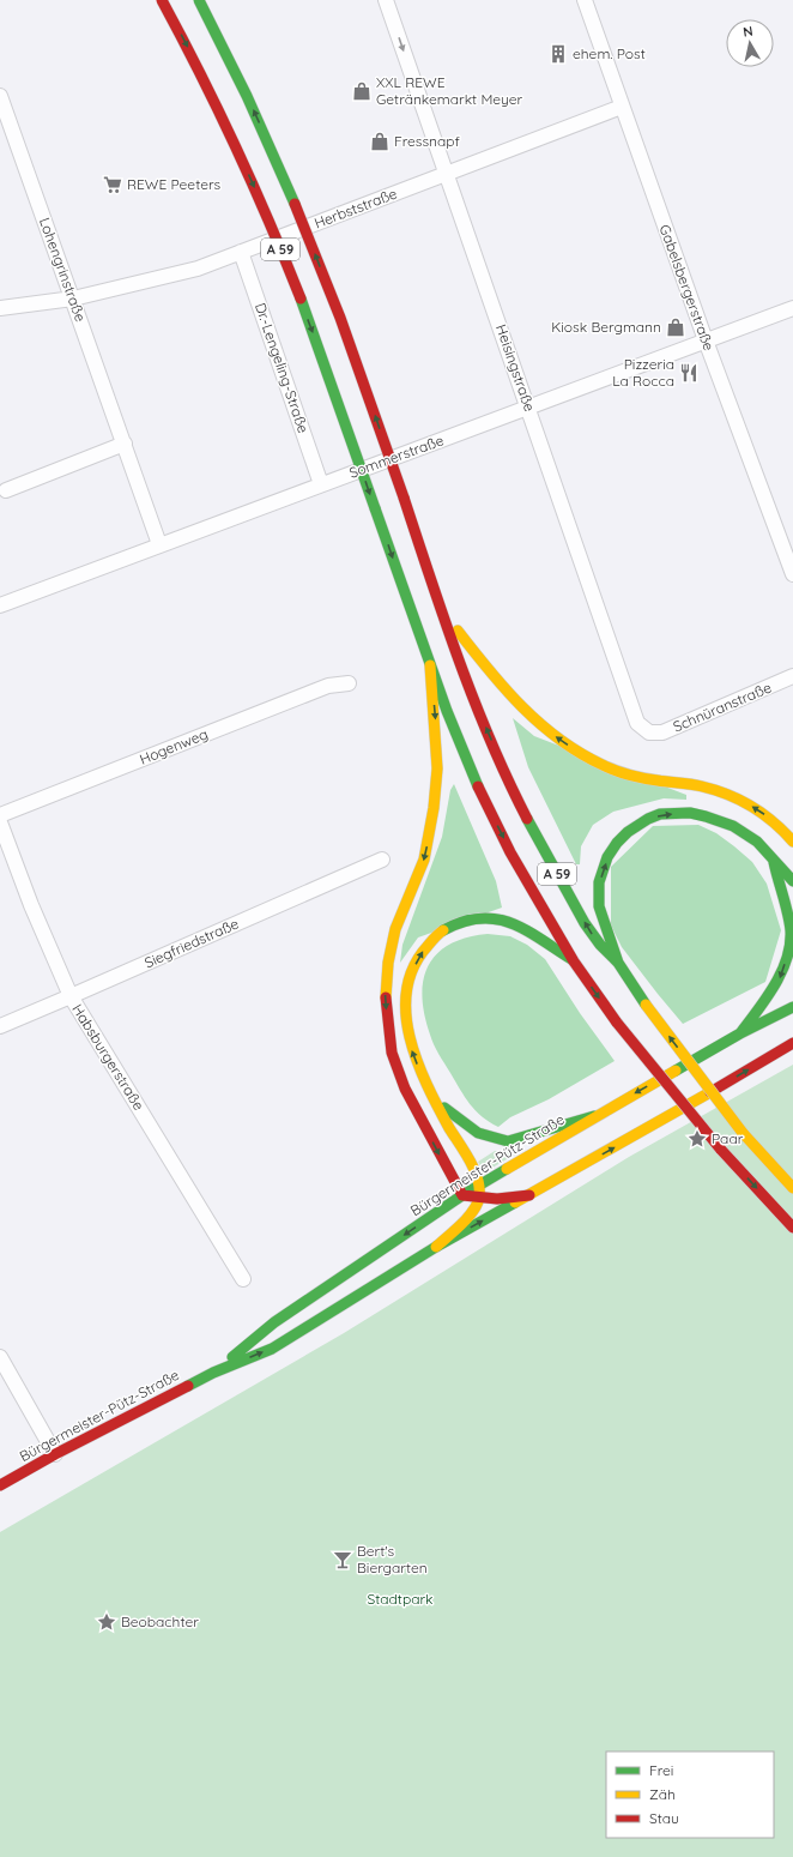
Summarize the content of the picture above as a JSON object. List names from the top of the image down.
{
  "streets": {
    "main road": ["A 59", "Bürgermeister-Pütz-Straße"],
    "street": [
      "Herbststraße",
      "Lohengrinstraße",
      "Gabelsbergerstraße",
      "Dr.-Lengeling-Straße",
      "Heisingstraße",
      "Sommerstraße",
      "Schnüranstraße",
      "Hogenweg",
      "Siegfriedstraße",
      "Habsburgerstraße"
    ]
  },
  "crossings": [
    ["Herbststraße", "Lohengrinstraße"],
    ["Herbststraße", "Gabelsbergerstraße"],
    ["Herbststraße", "Dr.-Lengeling-Straße"],
    ["Herbststraße", "Heisingstraße"],
    ["Lohengrinstraße", "Sommerstraße"],
    ["Gabelsbergerstraße", "Sommerstraße"],
    ["Dr.-Lengeling-Straße", "Sommerstraße"],
    ["Heisingstraße", "Sommerstraße"],
    ["Heisingstraße", "Schnüranstraße"],
    ["Siegfriedstraße", "Habsburgerstraße"]
  ],
  "parks": ["Stadtpark"],
  "places": {
    "building": ["ehem. Post"],
    "shop": ["XXL REWE Getränkemarkt Meyer", "Fressnapf", "Kiosk Bergmann"],
    "supermarket": ["REWE Peeters"],
    "restaurant": ["Pizzeria La Rocca"],
    "place": ["Paar", "Beobachter"],
    "bar": ["Bert's Biergarten"]
  },
  "legend": ["Frei", "Zäh", "Stau"],
  "north": "top"
}
